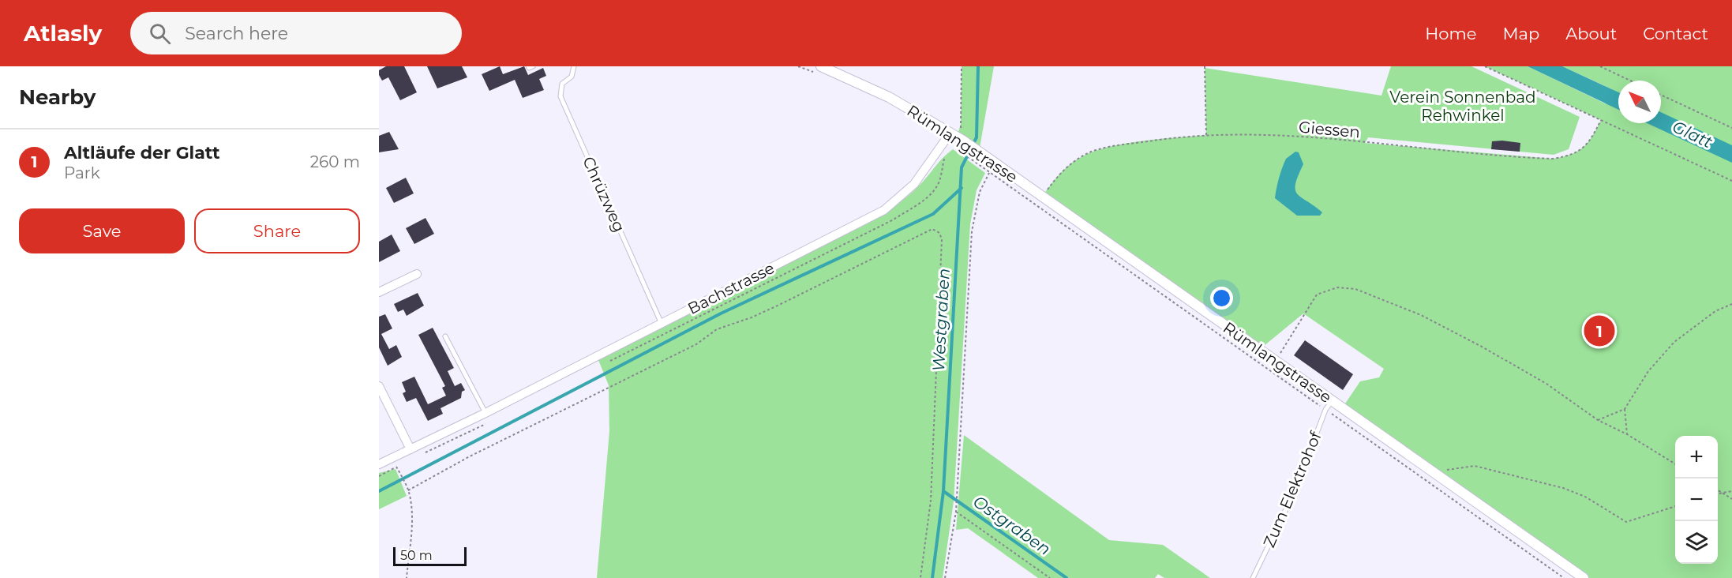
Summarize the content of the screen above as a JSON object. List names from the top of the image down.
{
  "streets": {
    "street": ["Rümlangstrasse", "Bachstrasse"],
    "lane": ["Chrüzweg", "Zum Elektrohof"],
    "path": ["Giessen"]
  },
  "crossings": [
    ["Rümlangstrasse", "Bachstrasse"],
    ["Rümlangstrasse", "Zum Elektrohof"],
    ["Chrüzweg", "Bachstrasse"]
  ],
  "water": ["Glatt", "Westgraben", "Ostgraben"],
  "parks": ["Verein Sonnenbad Rehwinkel"],
  "scale_bar": "50 m",
  "north": "top left",
  "page": {
    "header": "Atlasly",
    "search": "Search here",
    "nav": [
      "Home",
      "Map",
      "About",
      "Contact"
    ],
    "heading": "Nearby",
    "list": [
      {
        "mark": "1",
        "name": "Altläufe der Glatt",
        "note": "Park",
        "value": "260 m"
      }
    ],
    "buttons": ["Save", "Share"],
    "pins": "1",
    "map_buttons": ["+", "−"],
    "scale": "50 m"
  }
}
